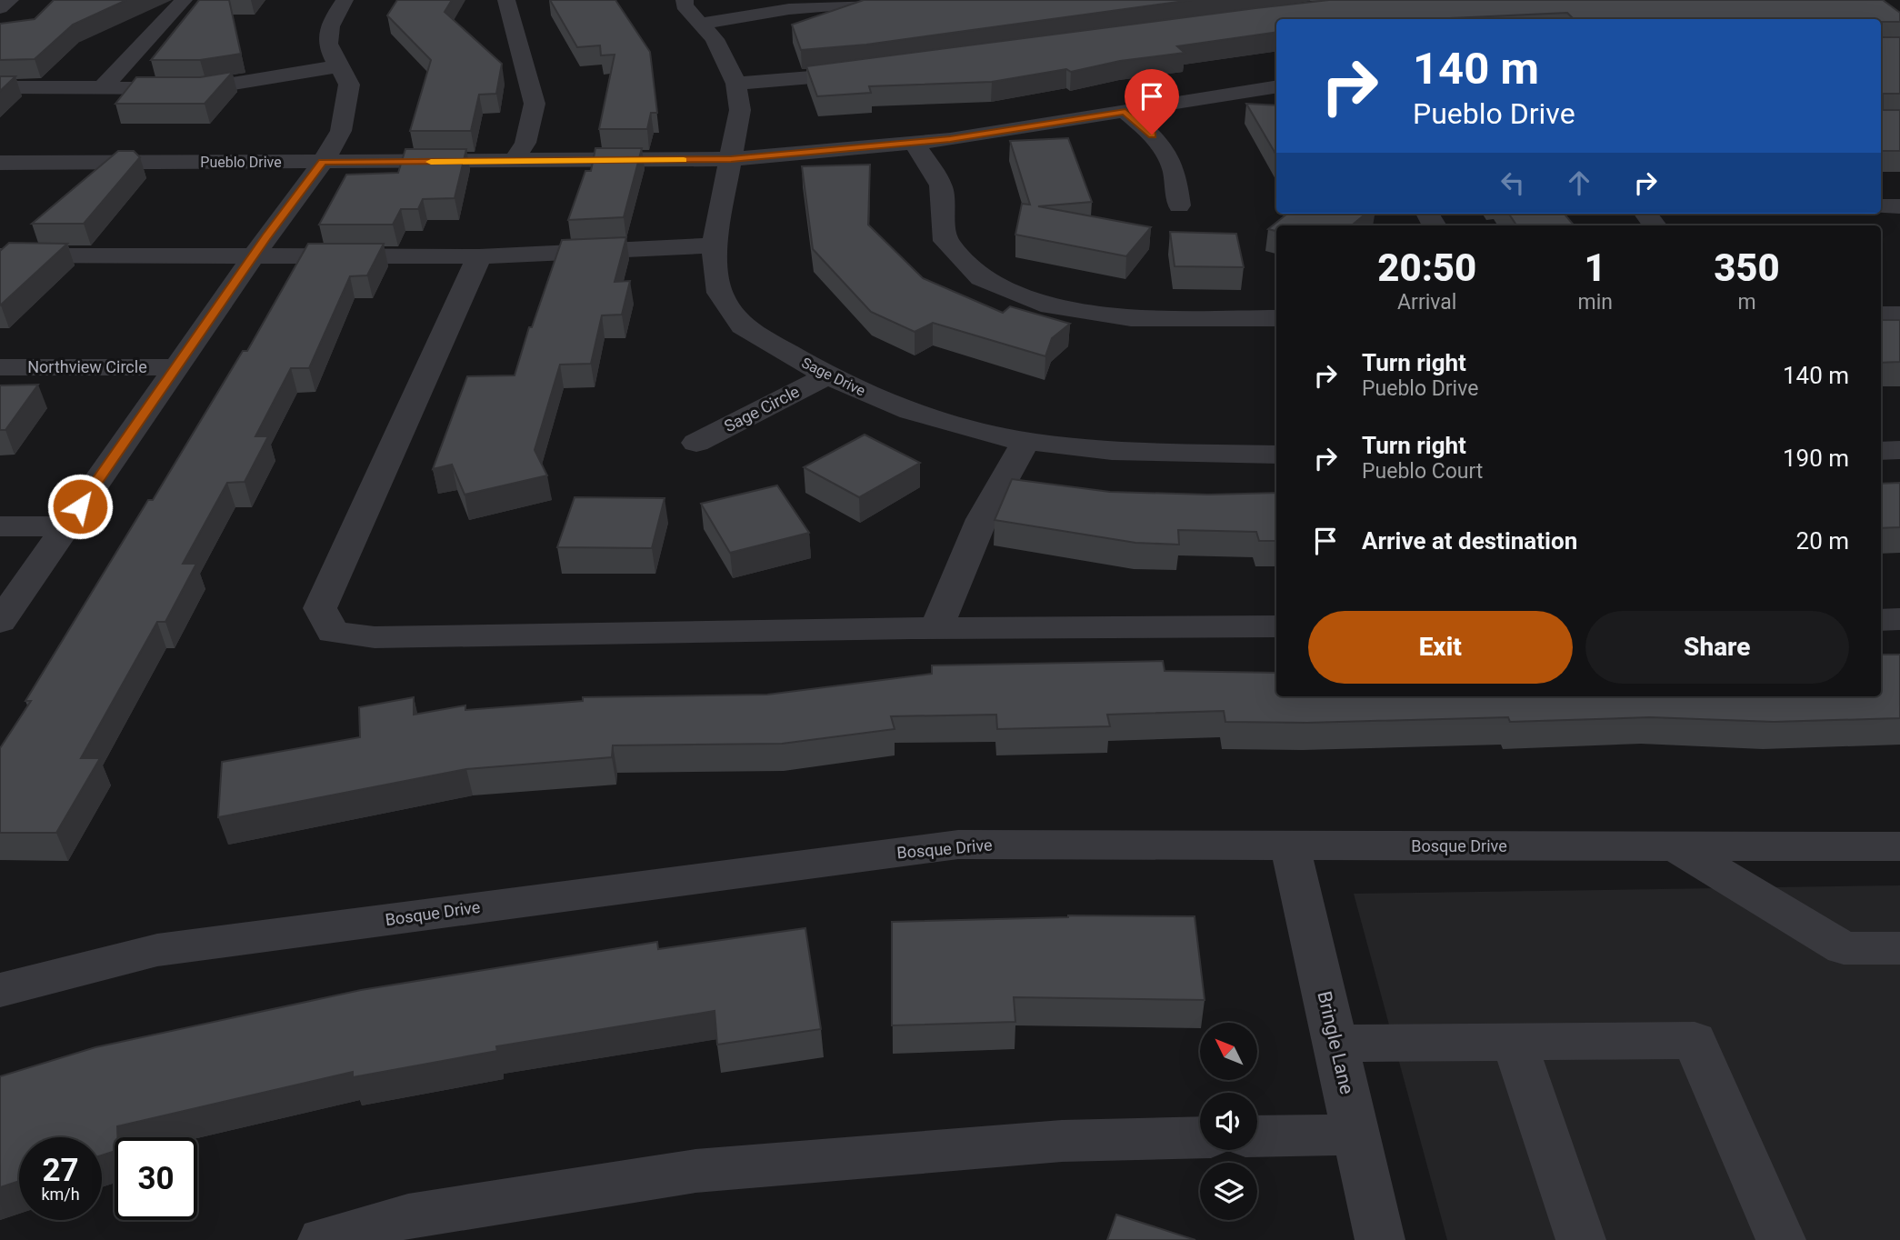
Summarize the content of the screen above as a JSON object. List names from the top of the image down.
{
  "streets": {
    "street": [
      "Pueblo Drive",
      "Northview Circle",
      "Sage Drive",
      "Sage Circle",
      "Bosque Drive",
      "Bringle Lane"
    ]
  },
  "crossings": [
    ["Pueblo Drive", "Sage Drive"],
    ["Sage Drive", "Sage Circle"],
    ["Bosque Drive", "Bringle Lane"]
  ],
  "north": "top left",
  "page": {
    "turn": ["140 m", "Pueblo Drive"],
    "eta": [
      "20:50",
      "Arrival",
      "1",
      "min",
      "350",
      "m"
    ],
    "list": [
      {
        "name": "Turn right",
        "note": "Pueblo Drive",
        "value": "140 m"
      },
      {
        "name": "Turn right",
        "note": "Pueblo Court",
        "value": "190 m"
      },
      {
        "name": "Arrive at destination",
        "value": "20 m"
      }
    ],
    "buttons": ["Exit", "Share"],
    "speed": "27 km/h",
    "limit": "30"
  }
}
